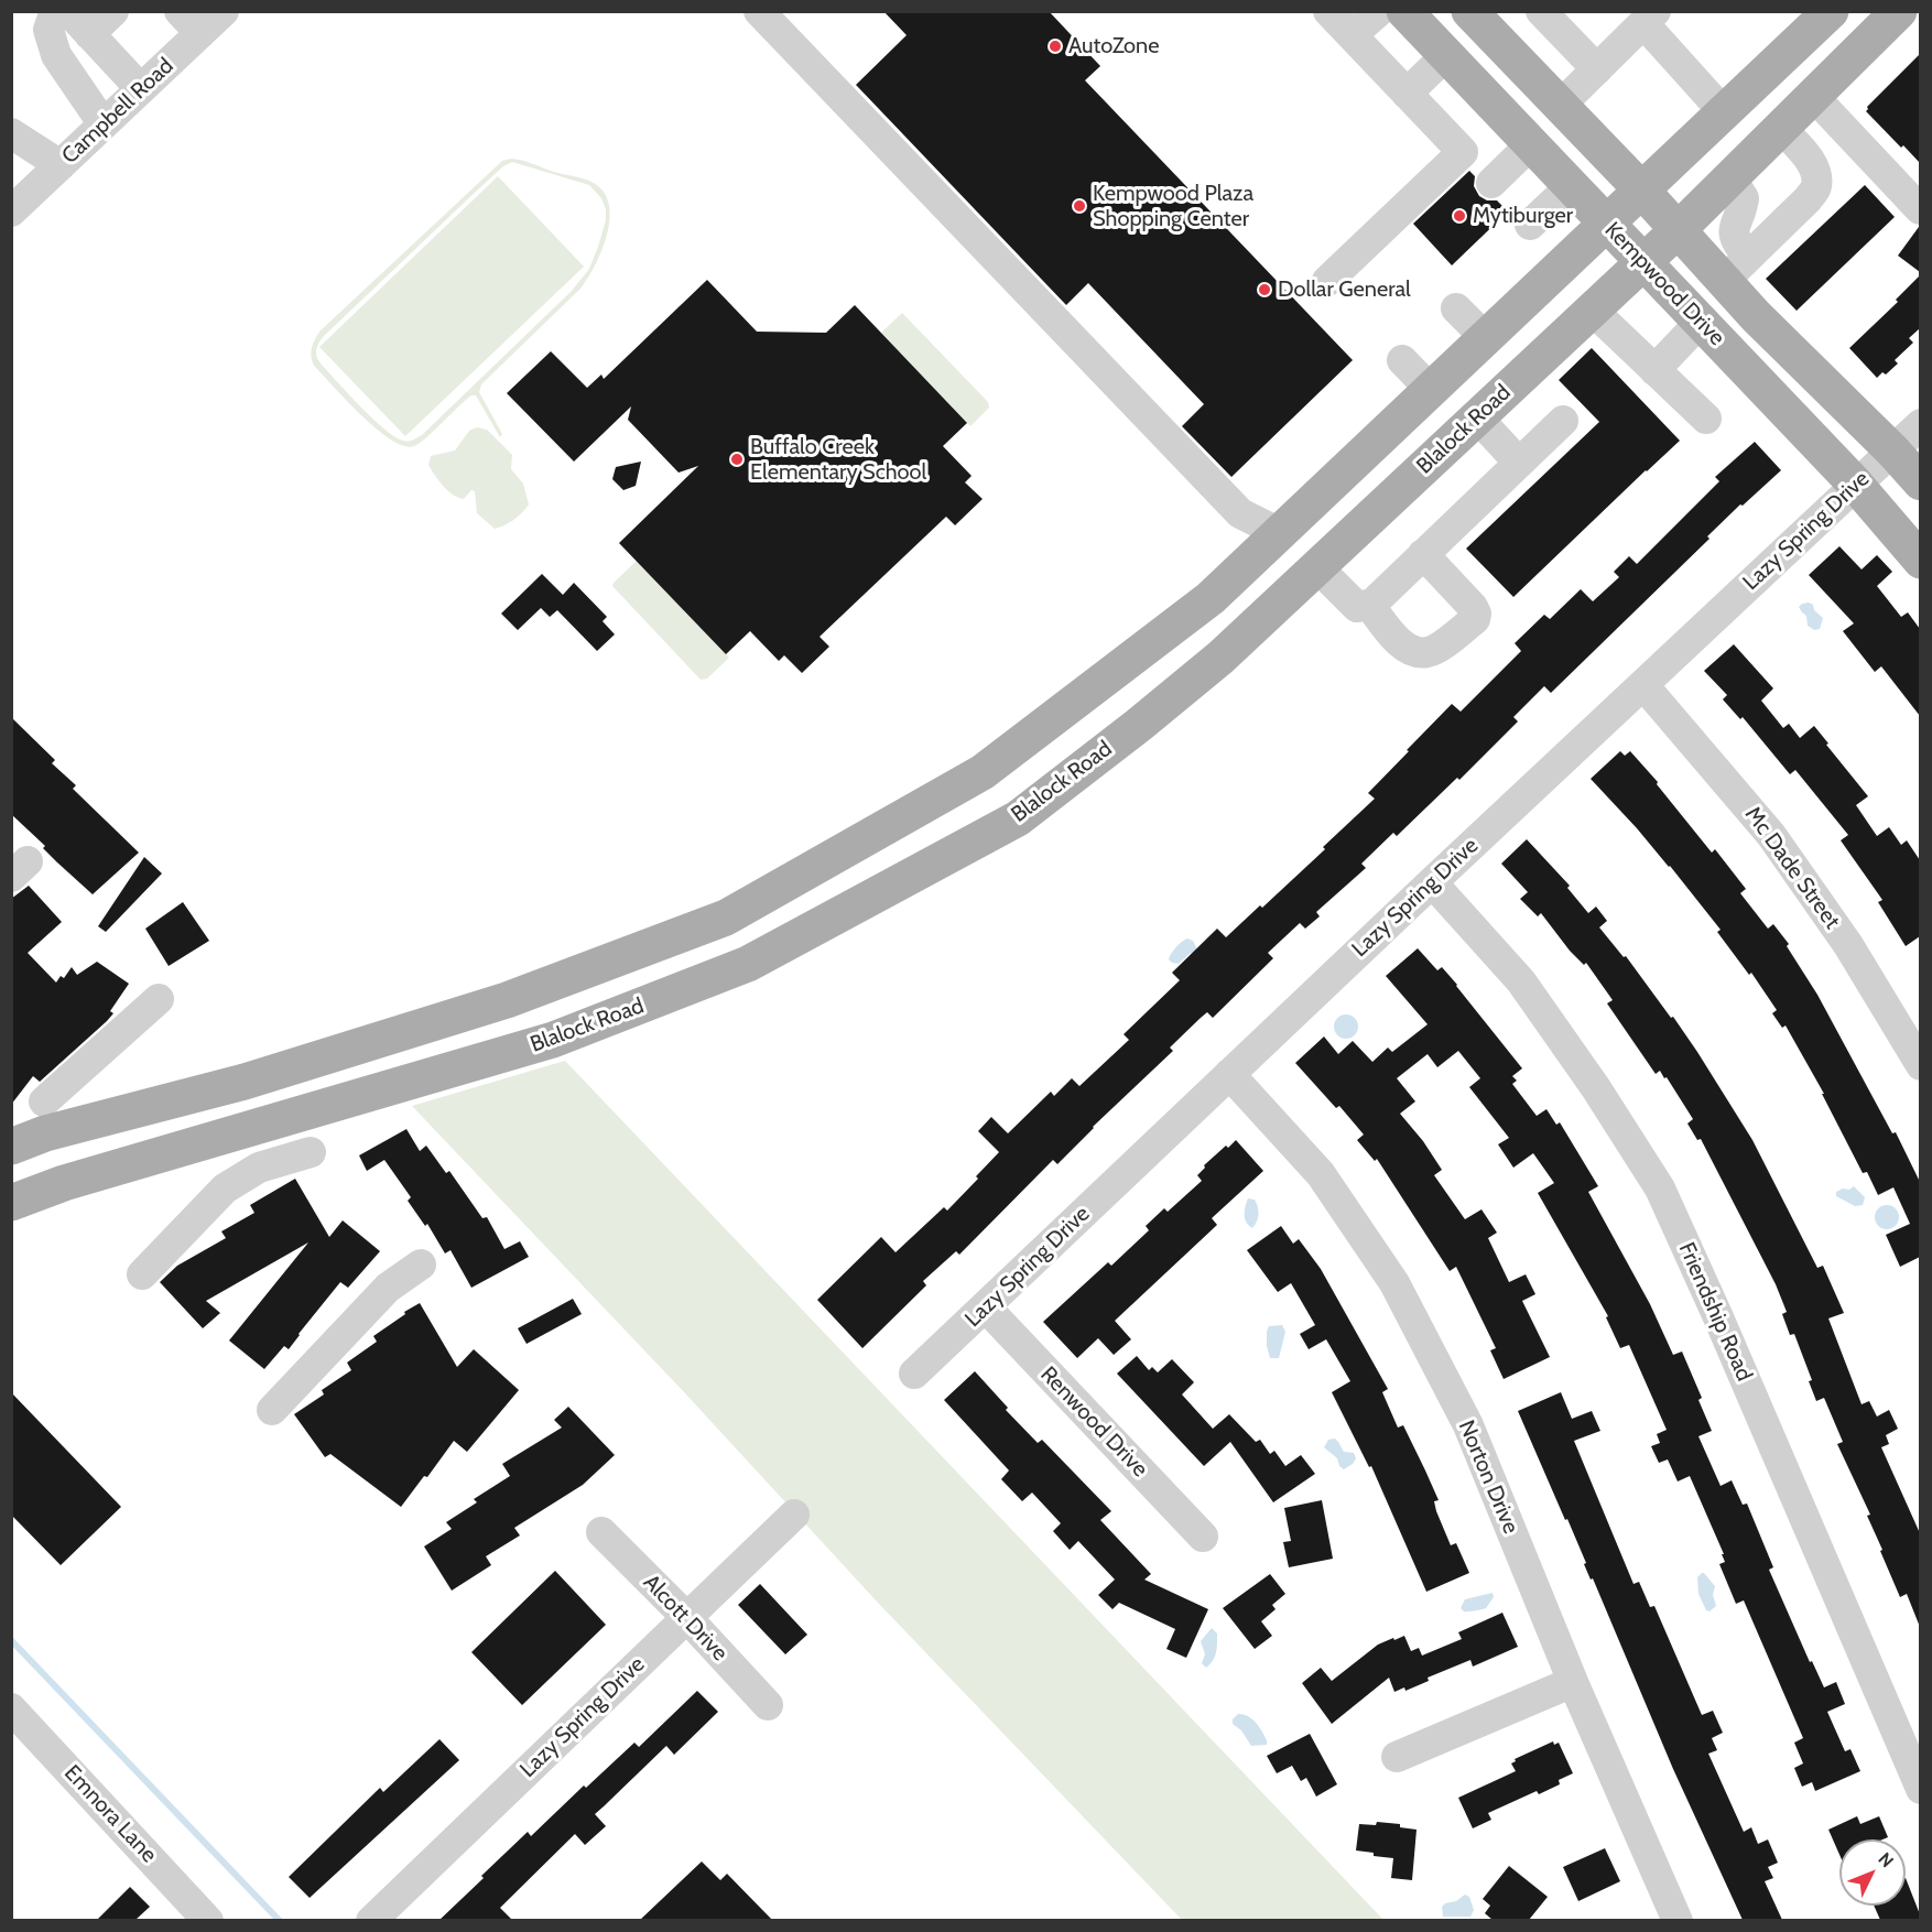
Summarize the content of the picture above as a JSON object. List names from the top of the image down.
{
  "streets": {
    "main road": ["Kempwood Drive", "Blalock Road"],
    "street": [
      "Campbell Road",
      "Lazy Spring Drive",
      "Mc Dade Street",
      "Friendship Road",
      "Renwood Drive",
      "Norton Drive",
      "Alcott Drive",
      "Emnora Lane"
    ]
  },
  "crossings": [
    ["Kempwood Drive", "Blalock Road"],
    ["Kempwood Drive", "Lazy Spring Drive"],
    ["Lazy Spring Drive", "Mc Dade Street"],
    ["Lazy Spring Drive", "Friendship Road"],
    ["Lazy Spring Drive", "Renwood Drive"],
    ["Lazy Spring Drive", "Norton Drive"],
    ["Lazy Spring Drive", "Alcott Drive"]
  ],
  "places": [
    "AutoZone",
    "Kempwood Plaza Shopping Center",
    "Mytiburger",
    "Dollar General",
    "Buffalo Creek Elementary School"
  ],
  "north": "top right"
}
